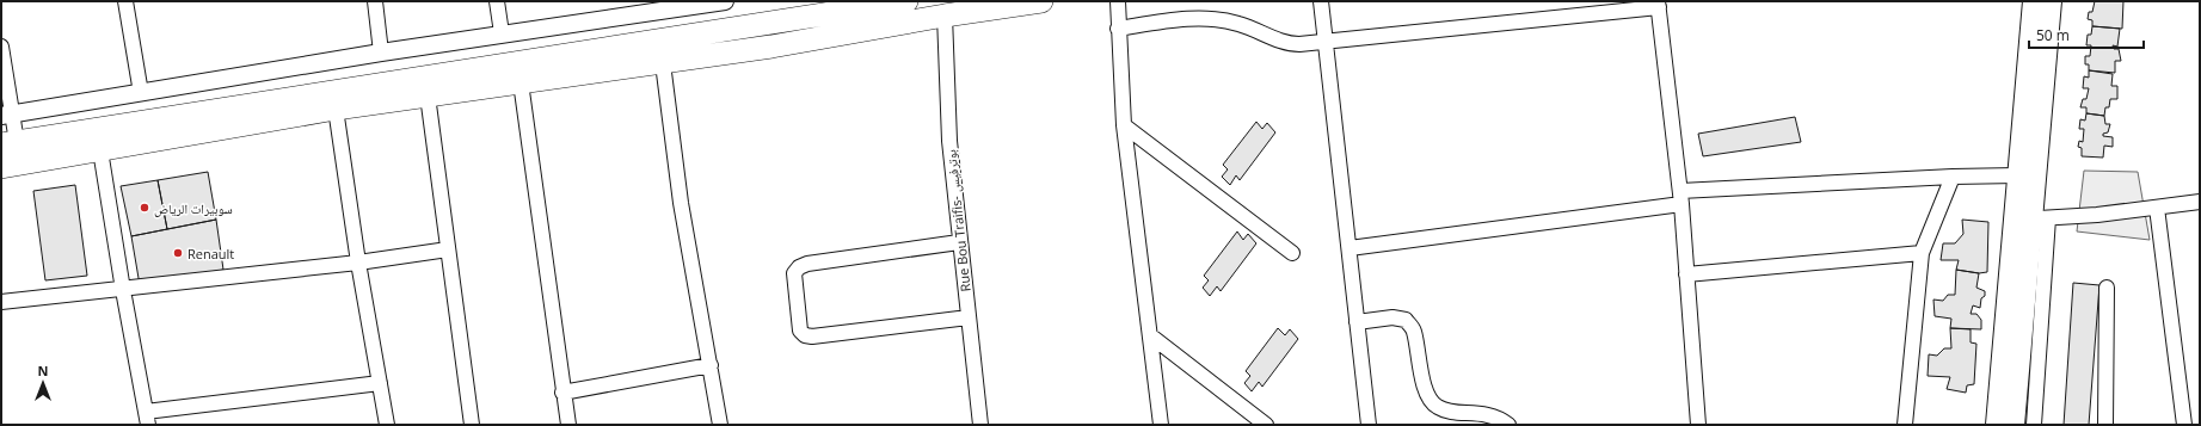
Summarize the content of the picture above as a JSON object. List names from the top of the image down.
{
  "streets": {
    "street": ["Rue Bou Traifis- بوترفيس"]
  },
  "places": ["سوبيرات الرياض", "Renault"],
  "scale_bar": "50 m",
  "north": "top"
}
